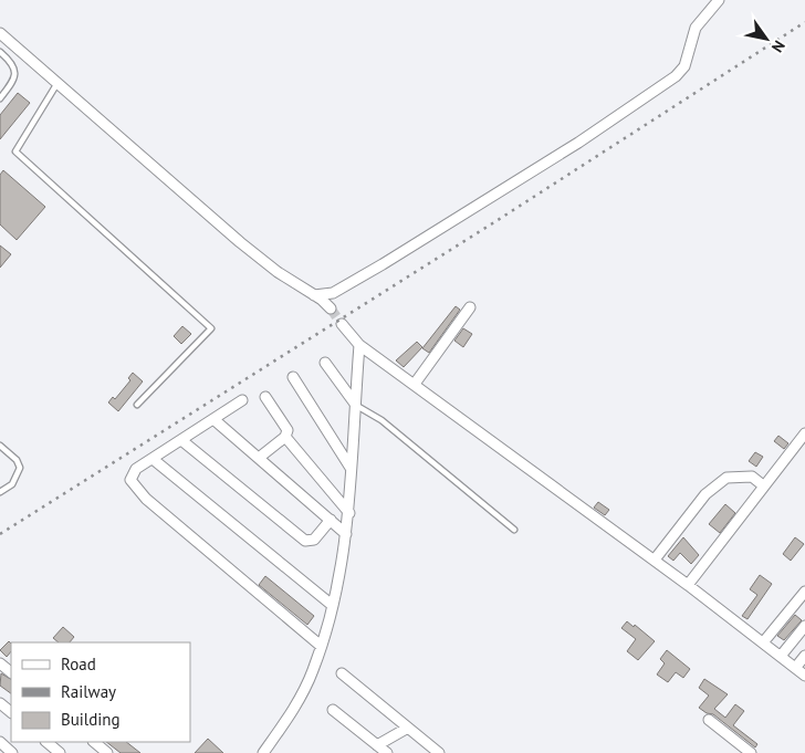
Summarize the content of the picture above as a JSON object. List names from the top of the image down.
{
  "legend": ["Road", "Railway", "Building"],
  "north": "bottom right"
}
